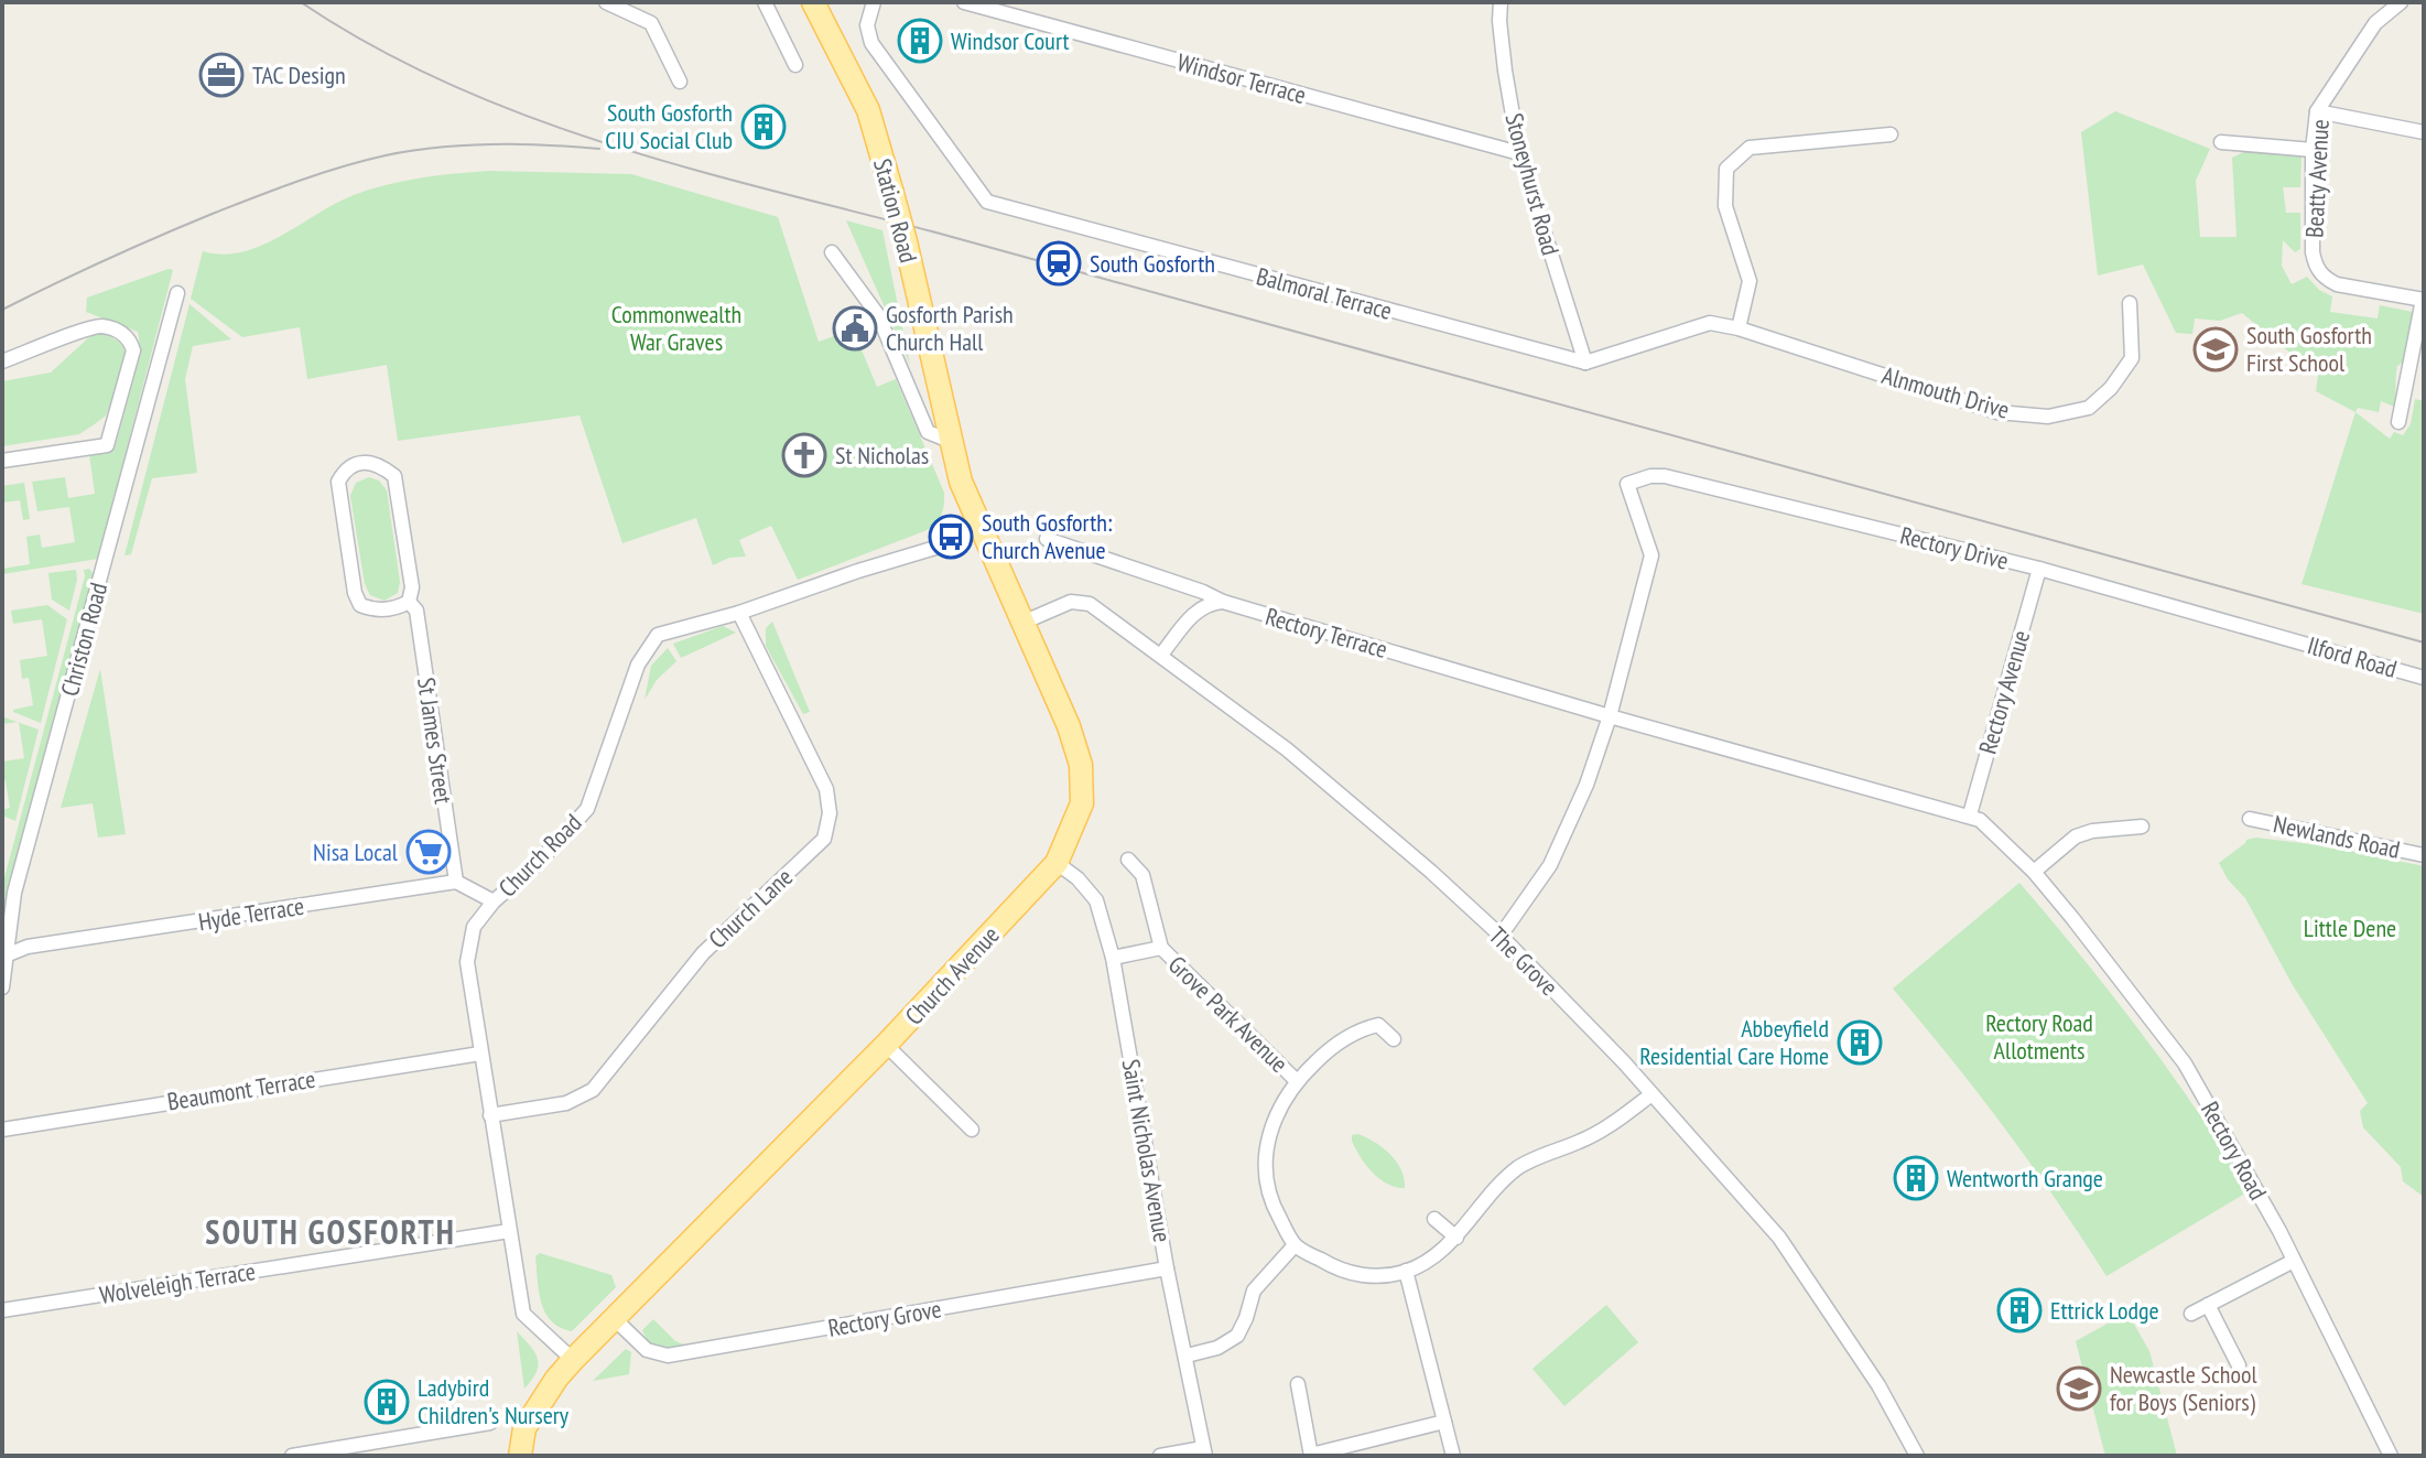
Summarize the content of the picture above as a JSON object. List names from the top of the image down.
{
  "streets": {
    "main road": ["Station Road", "Church Avenue"],
    "street": [
      "Windsor Terrace",
      "Beatty Avenue",
      "Stoneyhurst Road",
      "Balmoral Terrace",
      "Alnmouth Drive",
      "Rectory Drive",
      "Rectory Terrace",
      "Christon Road",
      "Ilford Road",
      "Rectory Avenue",
      "St James Street",
      "Newlands Road",
      "Church Road",
      "Church Lane",
      "Hyde Terrace",
      "The Grove",
      "Grove Park Avenue",
      "Beaumont Terrace",
      "Saint Nicholas Avenue",
      "Rectory Road",
      "Wolveleigh Terrace",
      "Rectory Grove"
    ]
  },
  "crossings": [
    ["Windsor Terrace", "Stoneyhurst Road"],
    ["Stoneyhurst Road", "Balmoral Terrace"],
    ["Stoneyhurst Road", "Alnmouth Drive"],
    ["Station Road", "Church Avenue"],
    ["Balmoral Terrace", "Alnmouth Drive"],
    ["Rectory Drive", "Rectory Terrace"],
    ["Rectory Drive", "Ilford Road"],
    ["Rectory Drive", "Rectory Avenue"],
    ["Rectory Drive", "Rectory Road"],
    ["Rectory Terrace", "Rectory Road"],
    ["Christon Road", "Hyde Terrace"],
    ["Rectory Avenue", "Rectory Road"],
    ["St James Street", "Hyde Terrace"],
    ["Church Road", "Church Lane"],
    ["Church Road", "Church Avenue"],
    ["Church Road", "Beaumont Terrace"],
    ["Church Road", "Wolveleigh Terrace"],
    ["The Grove", "Church Avenue"],
    ["Church Avenue", "Saint Nicholas Avenue"],
    ["Church Avenue", "Rectory Grove"],
    ["Grove Park Avenue", "Saint Nicholas Avenue"],
    ["Saint Nicholas Avenue", "Rectory Grove"]
  ],
  "districts": ["SOUTH GOSFORTH"],
  "parks": ["Commonwealth War Graves", "Little Dene", "Rectory Road Allotments"],
  "places": {
    "building": [
      "Windsor Court",
      "South Gosforth CIU Social Club",
      "Abbeyfield Residential Care Home",
      "Wentworth Grange",
      "Ettrick Lodge",
      "Ladybird Children's Nursery"
    ],
    "office": ["TAC Design"],
    "station": ["South Gosforth"],
    "public building": ["Gosforth Parish Church Hall"],
    "school or university": ["South Gosforth First School", "Newcastle School for Boys (Seniors)"],
    "church": ["St Nicholas"],
    "bus stop": ["South Gosforth: Church Avenue"],
    "supermarket": ["Nisa Local"]
  }
}
